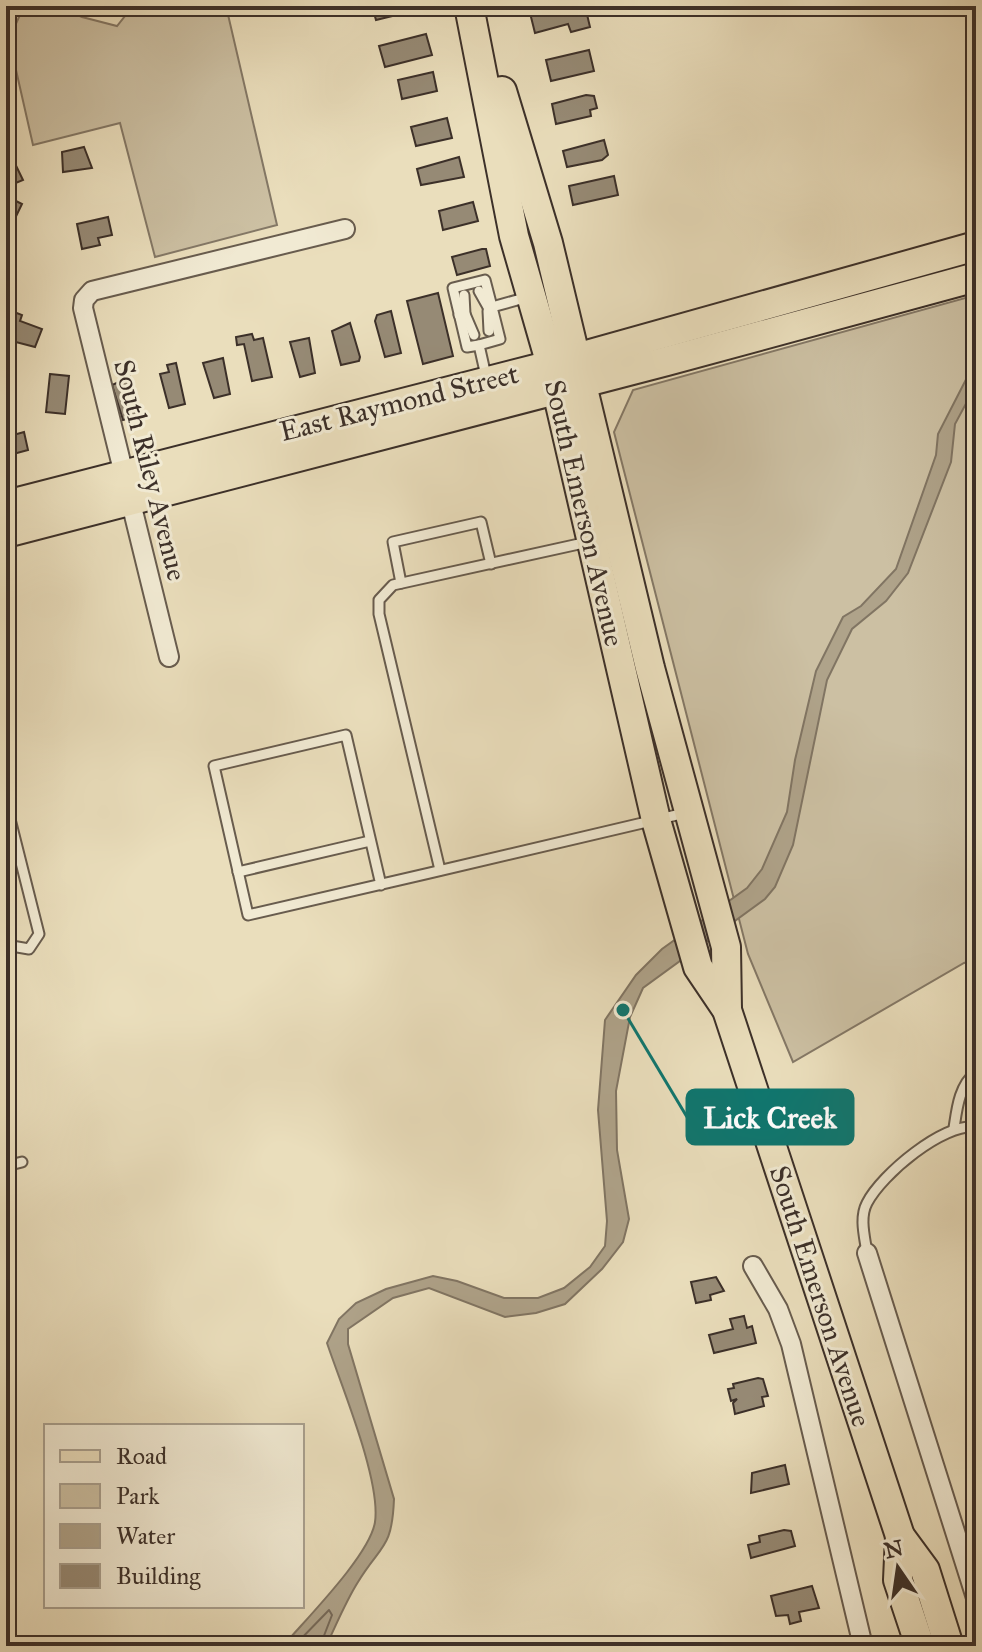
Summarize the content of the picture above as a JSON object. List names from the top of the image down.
{
  "streets": {
    "main road": ["East Raymond Street", "South Emerson Avenue"],
    "street": ["South Riley Avenue"]
  },
  "crossings": [
    ["East Raymond Street", "South Riley Avenue"],
    ["East Raymond Street", "South Emerson Avenue"]
  ],
  "places": ["Lick Creek"],
  "legend": [
    "Road",
    "Park",
    "Water",
    "Building"
  ],
  "north": "top"
}
